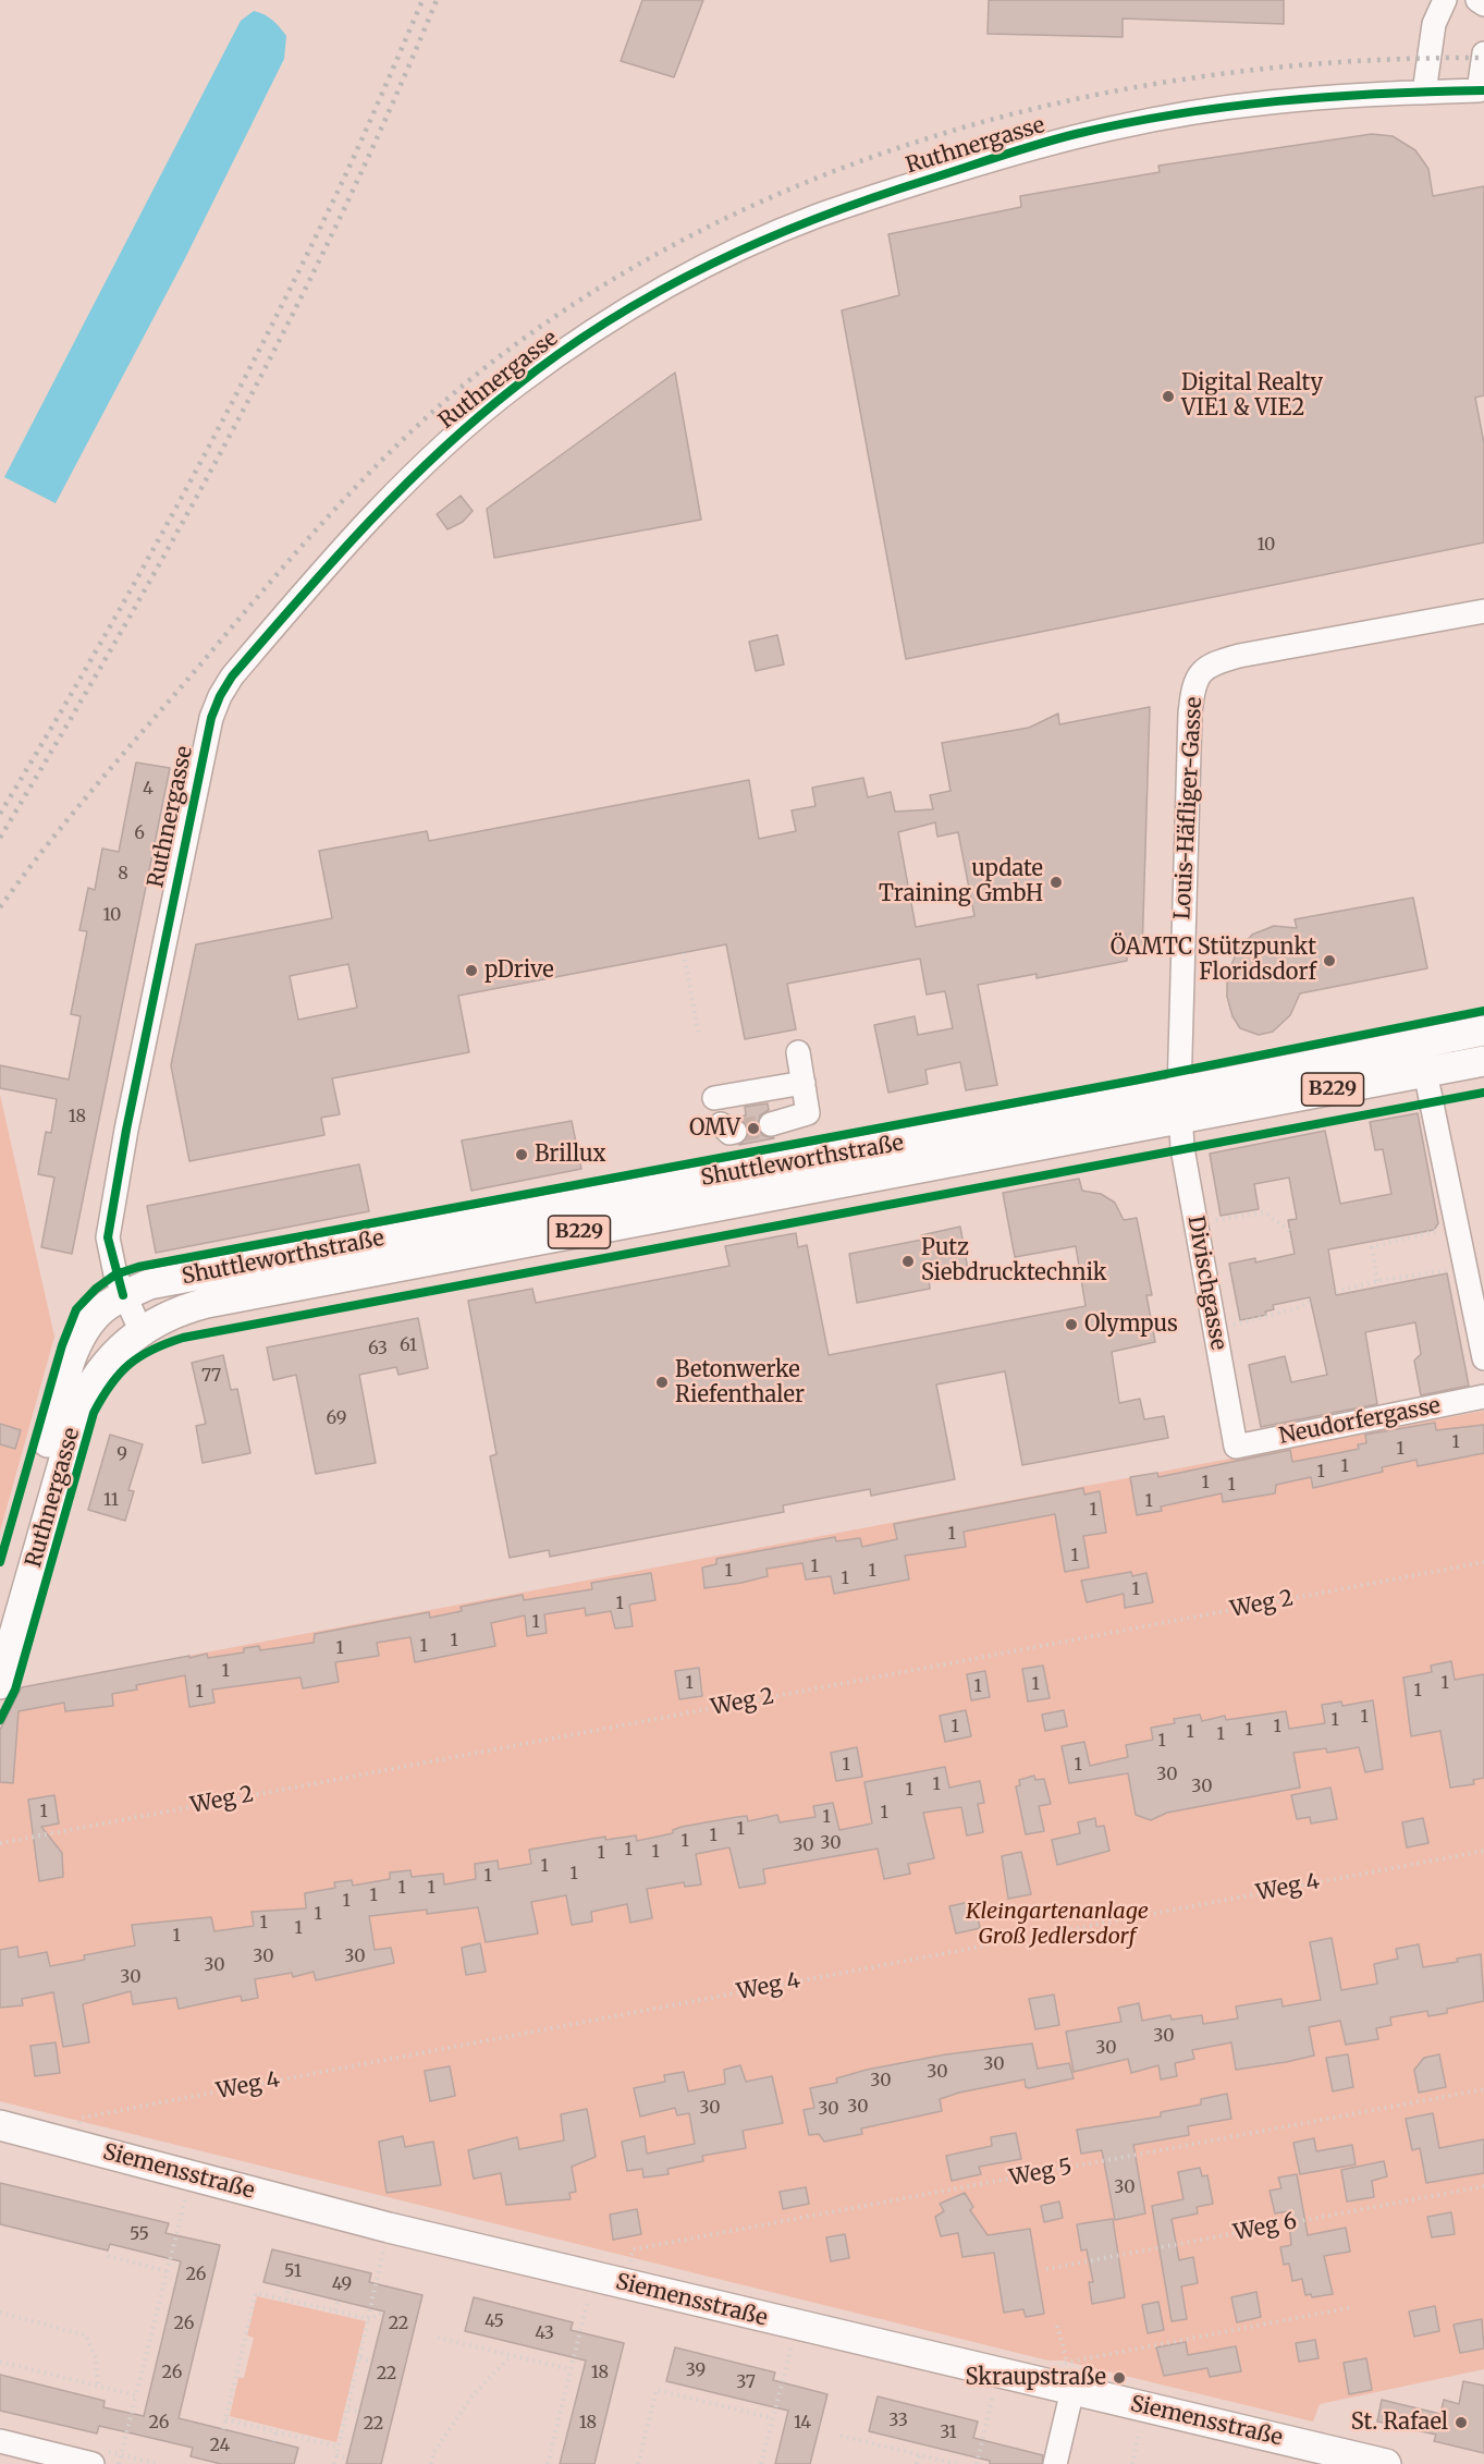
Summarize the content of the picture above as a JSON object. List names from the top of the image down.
{
  "streets": {
    "main road": [
      "Ruthnergasse",
      "B229",
      "Shuttleworthstraße",
      "Siemensstraße"
    ],
    "street": ["Louis-Häfliger-Gasse", "Divischgasse", "Neudorfergasse"],
    "path": [
      "Weg 2",
      "Weg 4",
      "Weg 5",
      "Weg 6"
    ]
  },
  "crossings": [
    ["Ruthnergasse", "Shuttleworthstraße"],
    ["Louis-Häfliger-Gasse", "Shuttleworthstraße"],
    ["Louis-Häfliger-Gasse", "Divischgasse"],
    ["Shuttleworthstraße", "Divischgasse"],
    ["Divischgasse", "Neudorfergasse"],
    ["Weg 4", "Siemensstraße"],
    ["Siemensstraße", "Weg 5"]
  ],
  "parks": ["Kleingartenanlage Groß Jedlersdorf"],
  "places": [
    "Digital Realty VIE1 & VIE2",
    "update Training GmbH",
    "ÖAMTC Stützpunkt Floridsdorf",
    "pDrive",
    "OMV",
    "Brillux",
    "Putz Siebdrucktechnik",
    "Olympus",
    "Betonwerke Riefenthaler",
    "Skraupstraße",
    "St. Rafael"
  ],
  "house_numbers": [
    "10",
    "4",
    "6",
    "8",
    "10",
    "18",
    "61",
    "63",
    "77",
    "69",
    "1",
    "1",
    "9",
    "1",
    "1",
    "1",
    "1",
    "11",
    "1",
    "1",
    "1",
    "1",
    "1",
    "1",
    "1",
    "1",
    "1",
    "1",
    "1",
    "1",
    "1",
    "1",
    "1",
    "1",
    "1",
    "1",
    "1",
    "1",
    "1",
    "1",
    "1",
    "1",
    "1",
    "1",
    "1",
    "1",
    "1",
    "1",
    "1",
    "30",
    "1",
    "30",
    "1",
    "1",
    "1",
    "1",
    "1",
    "1",
    "1",
    "30",
    "30",
    "1",
    "1",
    "1",
    "1",
    "1",
    "1",
    "1",
    "1",
    "1",
    "1",
    "1",
    "1",
    "1",
    "1",
    "30",
    "30",
    "30",
    "30",
    "30",
    "30",
    "30",
    "30",
    "30",
    "30",
    "30",
    "30",
    "30",
    "55",
    "51",
    "26",
    "49",
    "45",
    "26",
    "22",
    "43",
    "39",
    "26",
    "18",
    "22",
    "37",
    "33",
    "26",
    "18",
    "14",
    "22",
    "31",
    "24"
  ]
}
